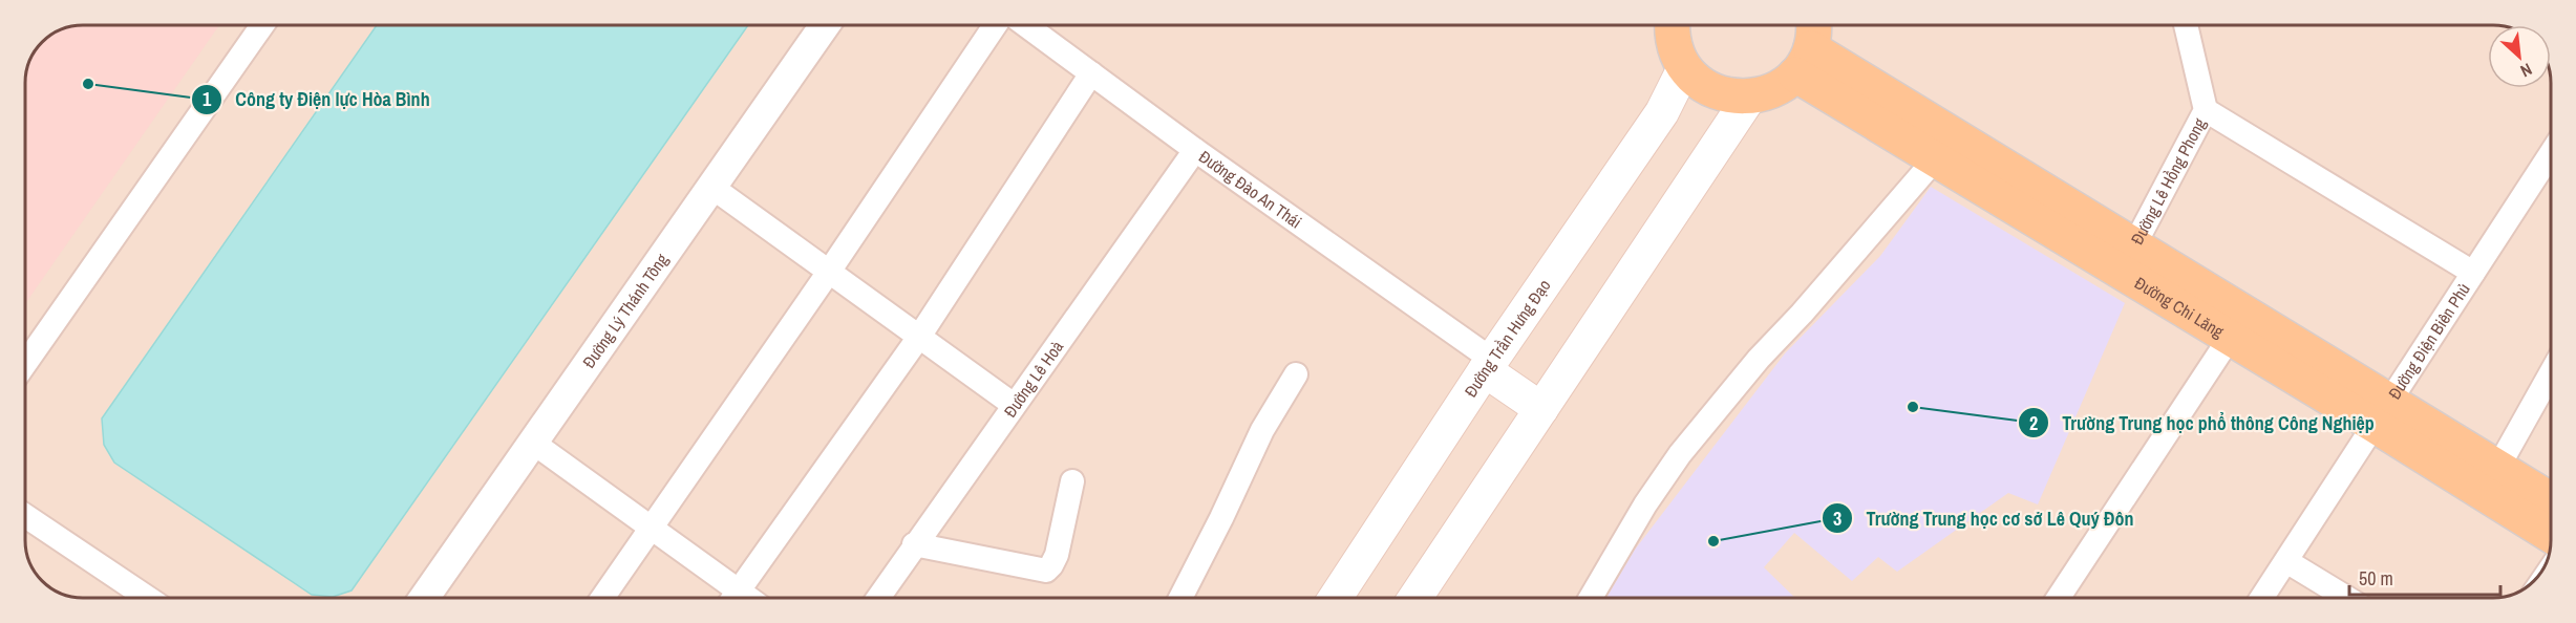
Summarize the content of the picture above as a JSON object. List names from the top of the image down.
{
  "streets": {
    "main road": ["Đường Chi Lăng", "Đường Trần Hưng Đạo"],
    "street": [
      "Đường Lê Hồng Phong",
      "Đường Đào An Thái",
      "Đường Lý Thánh Tông",
      "Đường Điện Biên Phủ",
      "Đường Lê Hoà"
    ]
  },
  "crossings": [
    ["Đường Lê Hồng Phong", "Đường Chi Lăng"],
    ["Đường Đào An Thái", "Đường Trần Hưng Đạo"],
    ["Đường Đào An Thái", "Đường Lê Hoà"],
    ["Đường Chi Lăng", "Đường Điện Biên Phủ"]
  ],
  "places": ["Công ty Điện lực Hòa Bình", "Trường Trung học phổ thông Công Nghiệp", "Trường Trung học cơ sở Lê Quý Đôn"],
  "scale_bar": "50 m",
  "north": "bottom right"
}
